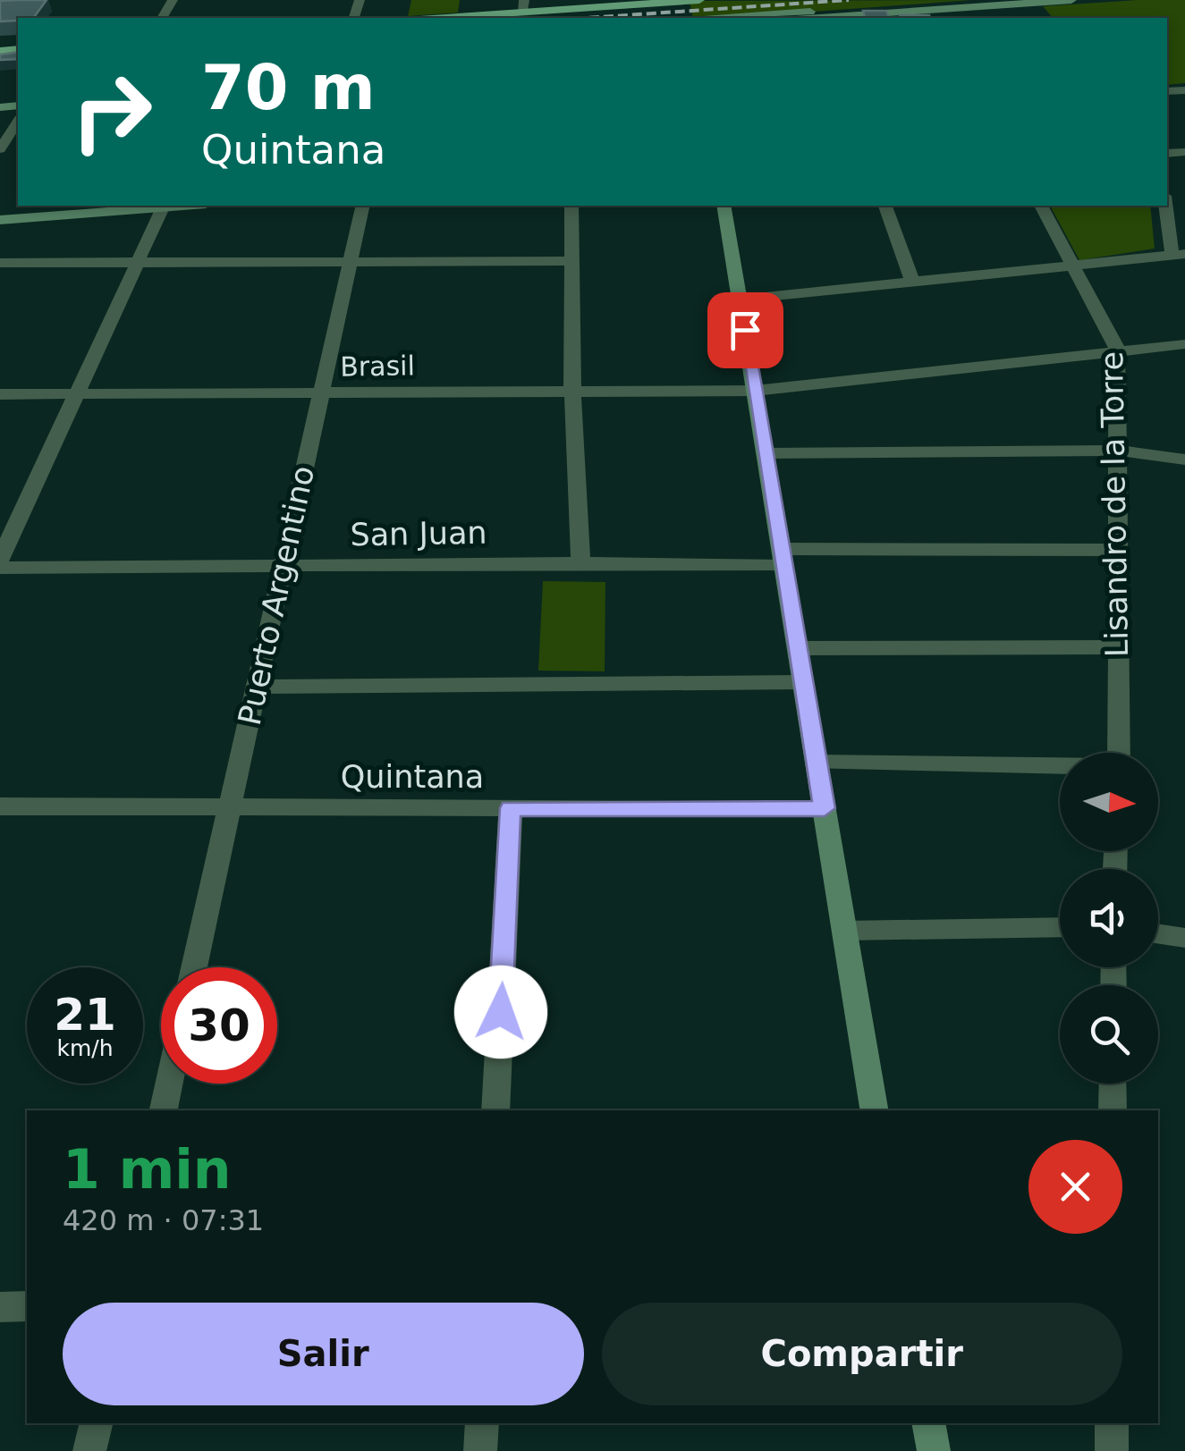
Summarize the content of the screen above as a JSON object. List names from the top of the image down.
{
  "streets": {
    "street": [
      "Brasil",
      "Lisandro de la Torre",
      "San Juan",
      "Puerto Argentino",
      "Quintana"
    ]
  },
  "crossings": [
    ["Brasil", "Lisandro de la Torre"],
    ["Brasil", "Puerto Argentino"],
    ["Lisandro de la Torre", "San Juan"],
    ["San Juan", "Puerto Argentino"],
    ["Puerto Argentino", "Quintana"]
  ],
  "north": "right",
  "page": {
    "turn": ["70 m", "Quintana"],
    "speed": "21 km/h",
    "limit": "30",
    "heading": ["1 min", "420 m · 07:31"],
    "buttons": ["Salir", "Compartir"]
  }
}
